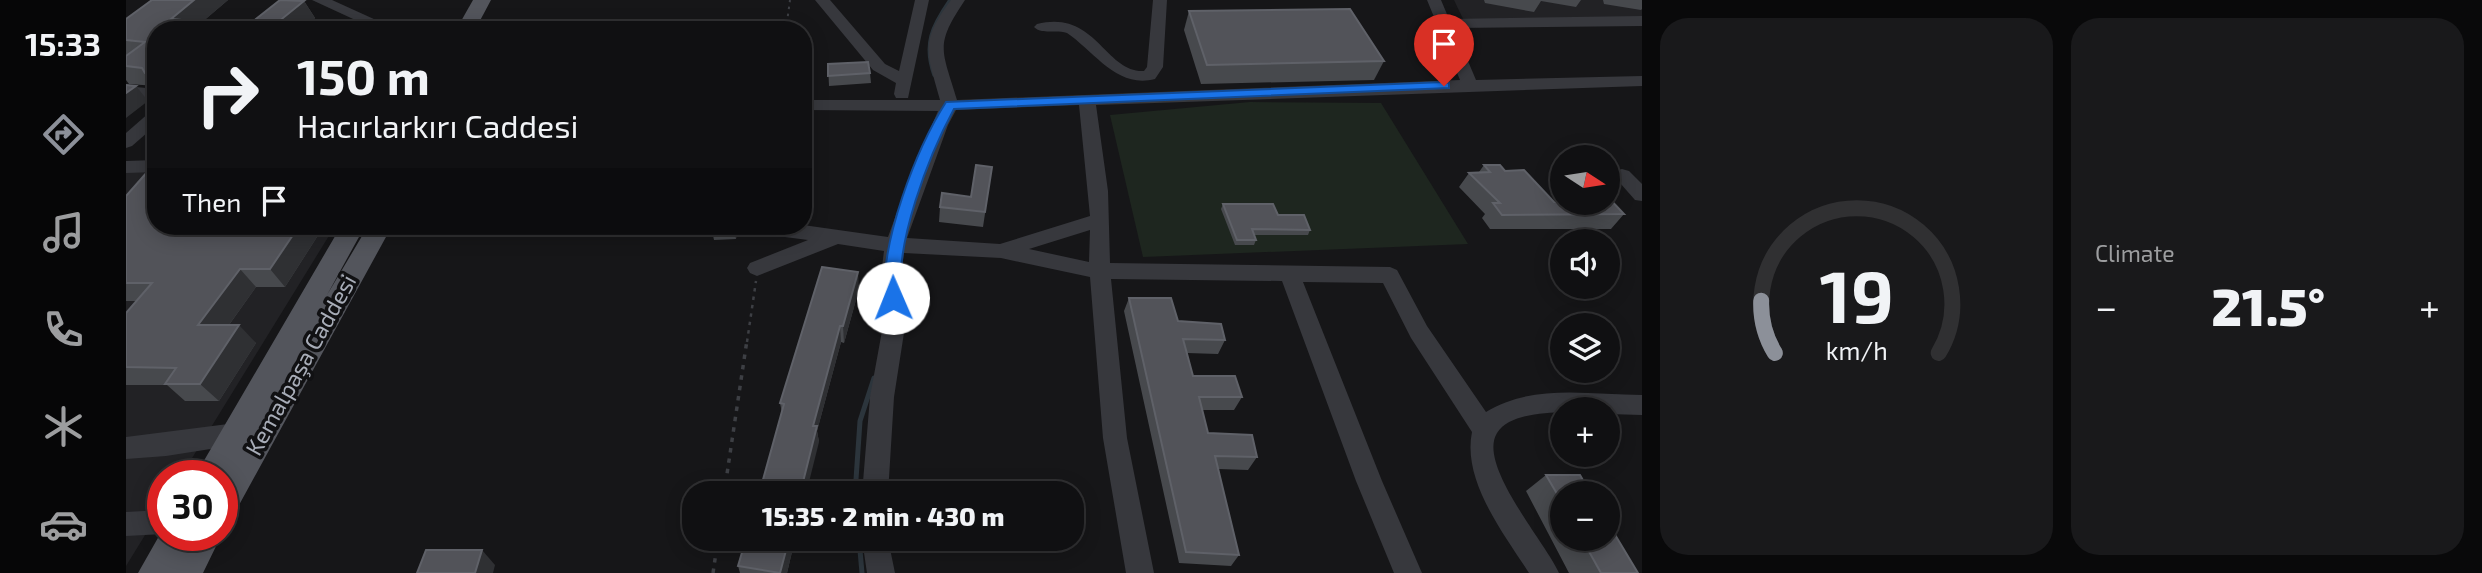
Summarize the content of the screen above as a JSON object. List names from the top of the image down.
{
  "streets": {
    "main road": ["Kemalpaşa Caddesi"]
  },
  "north": "right",
  "page": {
    "tabs": "15:33",
    "tile": "Climate",
    "turn": ["150 m", "Hacırlarkırı Caddesi"],
    "map_buttons": ["+", "−"],
    "then": "Then",
    "heat": ["−", "21.5°", "+"],
    "limit": "30",
    "trip": "15:35 · 2 min · 430 m",
    "gauge": ["19", "km/h"]
  }
}
